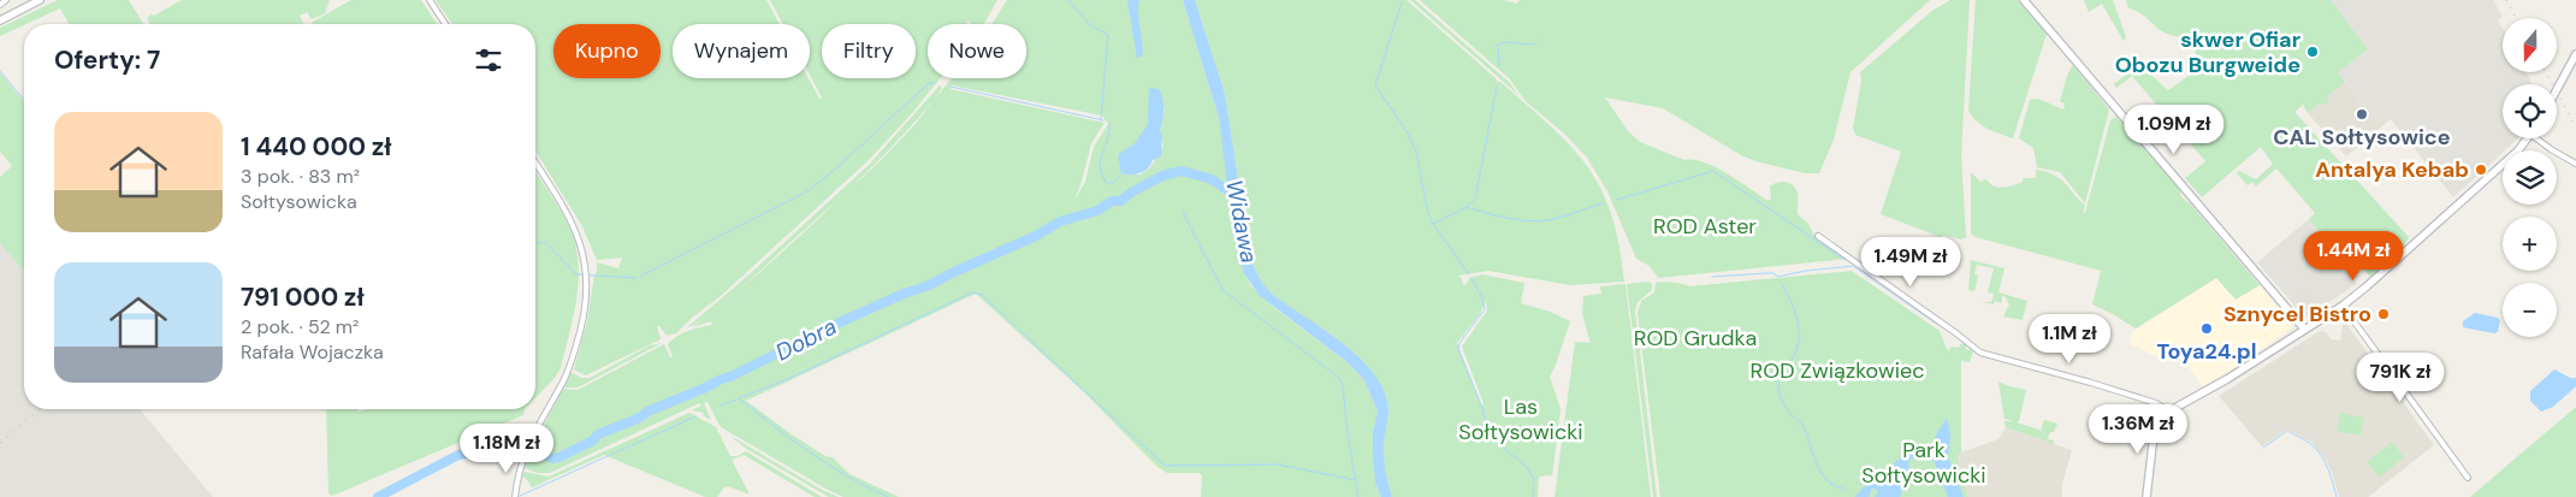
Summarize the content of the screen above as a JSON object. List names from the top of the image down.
{
  "water": ["Widawa", "Dobra"],
  "parks": [
    "ROD Aster",
    "ROD Grudka",
    "ROD Związkowiec",
    "Las Sołtysowicki",
    "Park Sołtysowicki"
  ],
  "places": [
    "skwer Ofiar Obozu Burgweide",
    "CAL Sołtysowice",
    "Antalya Kebab",
    "Sznycel Bistro",
    "Toya24.pl"
  ],
  "north": "bottom",
  "page": {
    "map_buttons": ["+", "−"],
    "chip": [
      "Kupno",
      "Wynajem",
      "Filtry",
      "Nowe"
    ],
    "heading": "Oferty: 7",
    "list": [
      {
        "name": "1 440 000 zł",
        "note": "3 pok. · 83 m² · Sołtysowicka"
      },
      {
        "name": "791 000 zł",
        "note": "2 pok. · 52 m² · Rafała Wojaczka"
      }
    ],
    "price": [
      "1.09M zł",
      "1.44M zł",
      "1.49M zł",
      "1.1M zł",
      "791K zł",
      "1.36M zł",
      "1.18M zł"
    ]
  }
}
